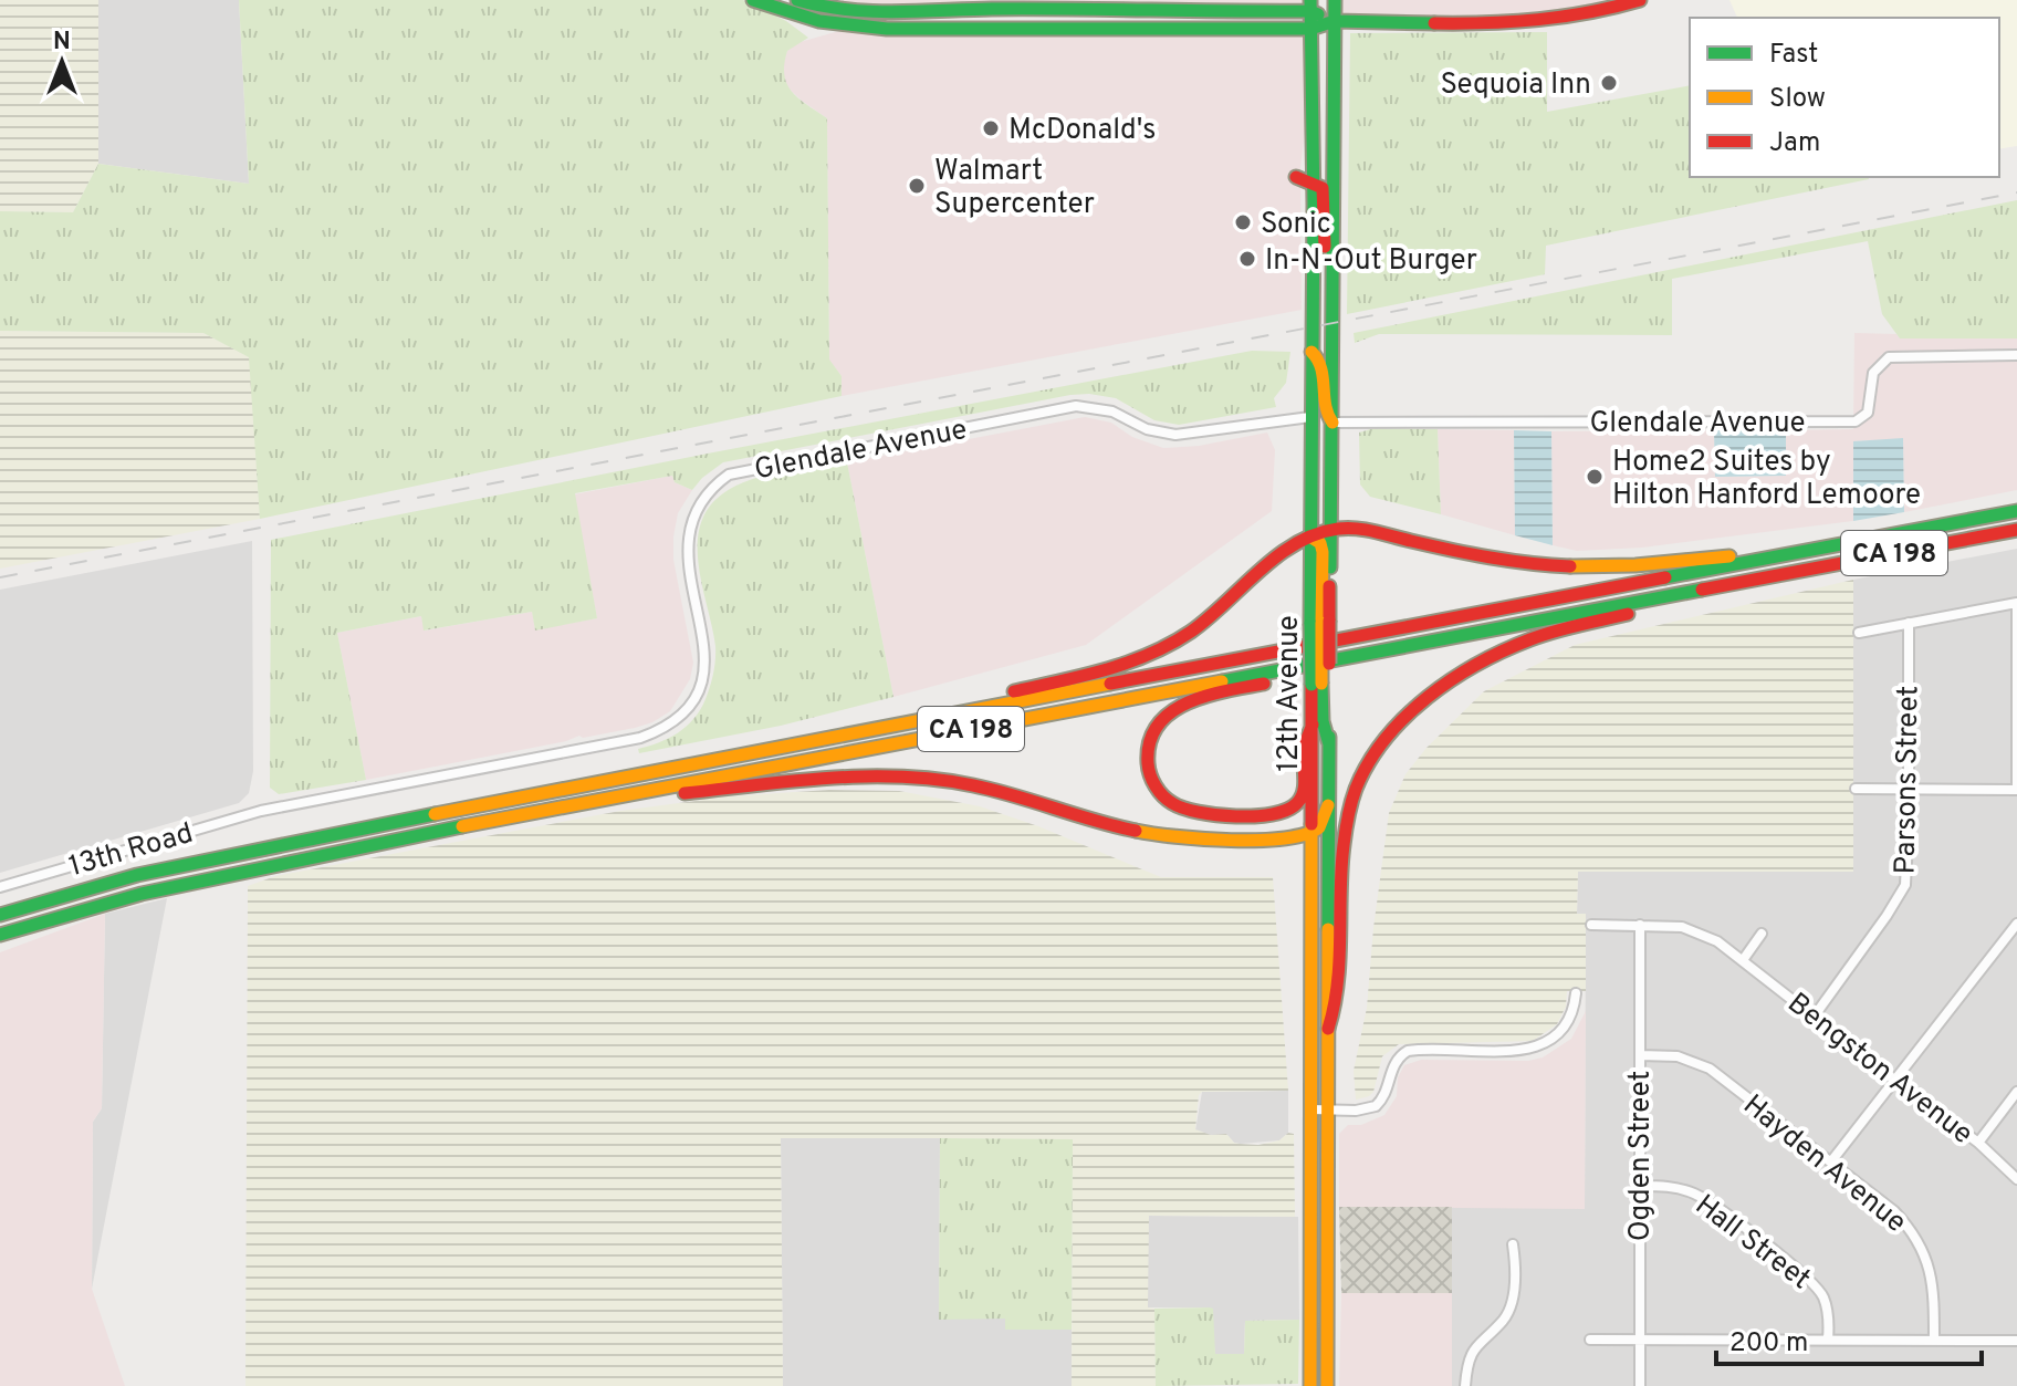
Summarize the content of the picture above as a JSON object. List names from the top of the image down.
{
  "streets": {
    "main road": ["CA 198", "12th Avenue"],
    "street": [
      "Glendale Avenue",
      "Parsons Street",
      "13th Road",
      "Bengston Avenue",
      "Ogden Street",
      "Hayden Avenue",
      "Hall Street"
    ]
  },
  "crossings": [
    ["Glendale Avenue", "12th Avenue"],
    ["Glendale Avenue", "13th Road"],
    ["Parsons Street", "Bengston Avenue"],
    ["Bengston Avenue", "Ogden Street"],
    ["Ogden Street", "Hayden Avenue"],
    ["Ogden Street", "Hall Street"]
  ],
  "places": [
    "Sequoia Inn",
    "McDonald's",
    "Walmart Supercenter",
    "Sonic",
    "In-N-Out Burger",
    "Home2 Suites by Hilton Hanford Lemoore"
  ],
  "legend": ["Fast", "Slow", "Jam"],
  "scale_bar": "200 m",
  "north": "top"
}
